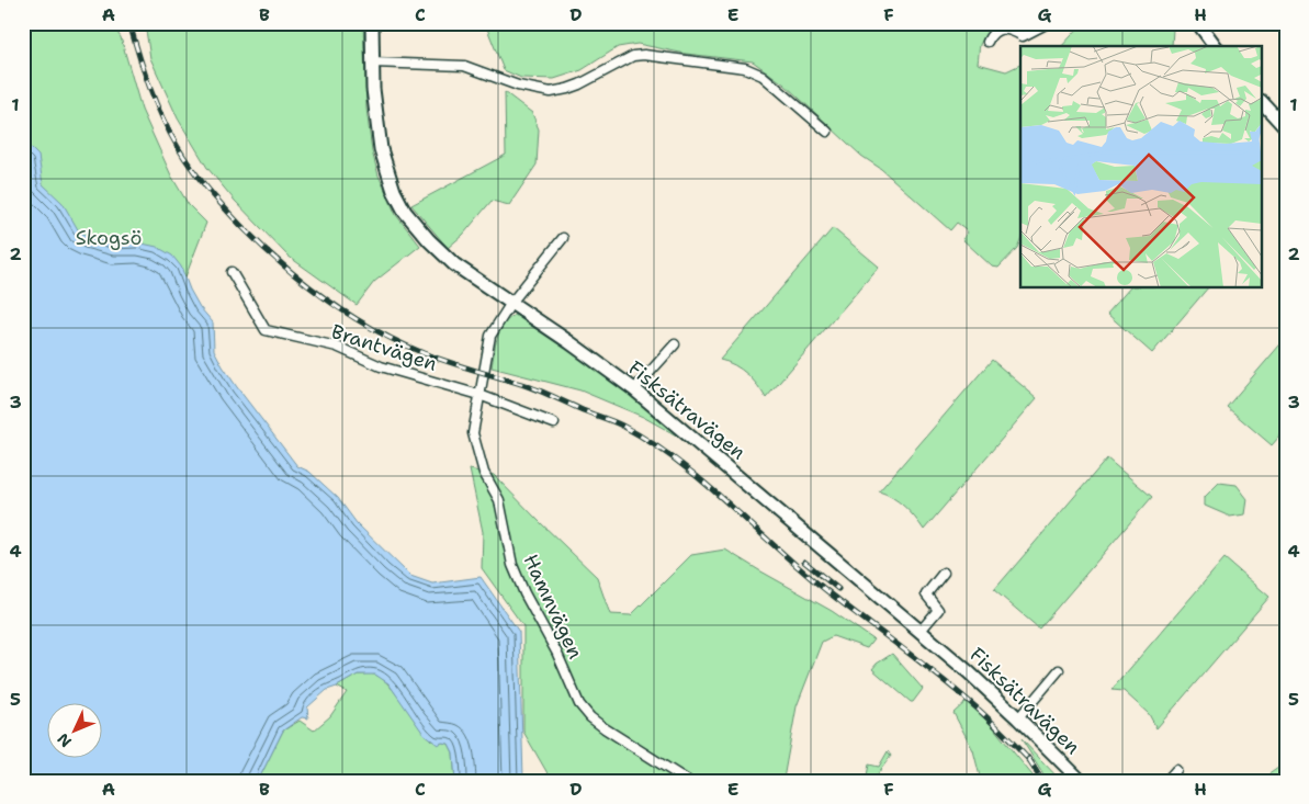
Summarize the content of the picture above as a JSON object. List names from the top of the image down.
{
  "streets": {
    "street": ["Brantvägen", "Fisksätravägen", "Hamnvägen"]
  },
  "crossings": [
    ["Brantvägen", "Hamnvägen"],
    ["Fisksätravägen", "Hamnvägen"]
  ],
  "parks": ["Skogsö"],
  "north": "bottom left",
  "grid": {
    "columns": [
      "A",
      "B",
      "C",
      "D",
      "E",
      "F",
      "G",
      "H"
    ],
    "rows": [
      "1",
      "2",
      "3",
      "4",
      "5"
    ]
  }
}
